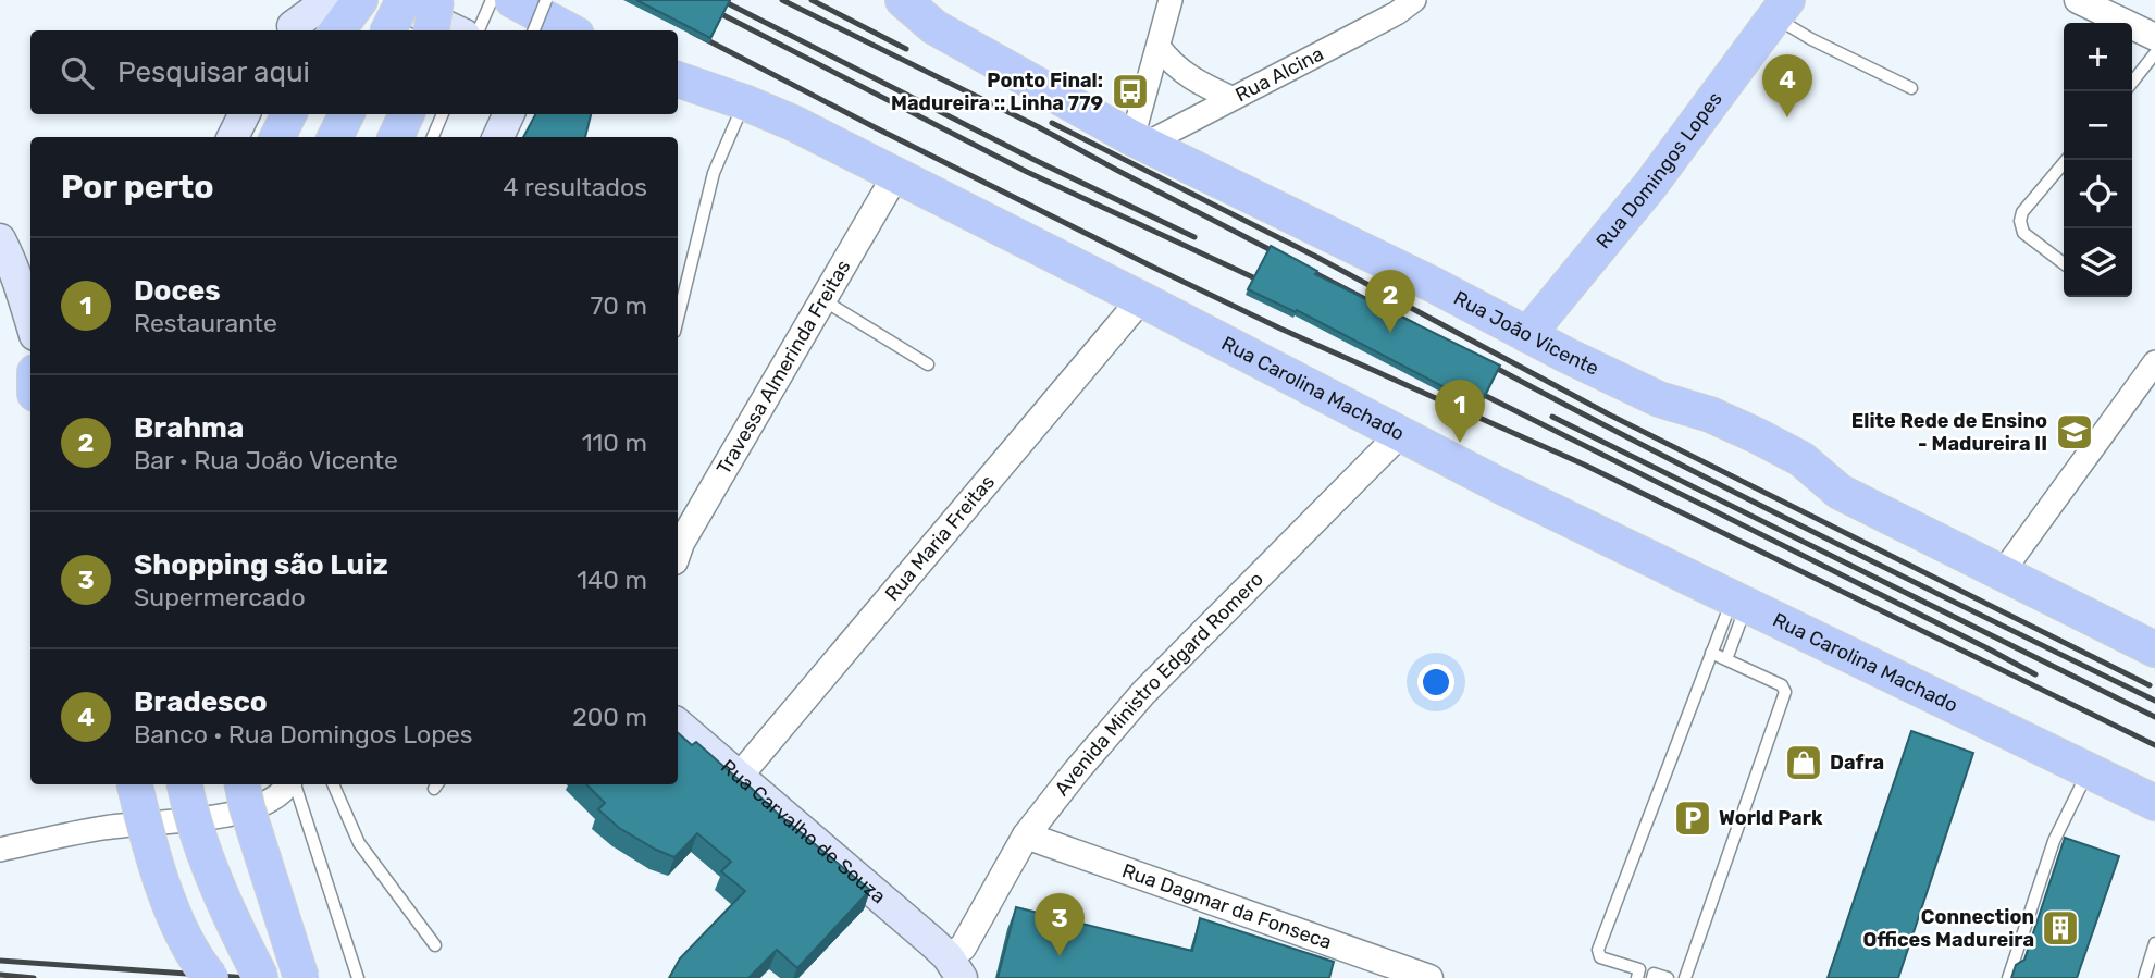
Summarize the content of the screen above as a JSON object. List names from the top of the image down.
{
  "streets": {
    "main road": [
      "Rua Domingos Lopes",
      "Rua João Vicente",
      "Rua Carolina Machado",
      "Rua Carvalho de Souza"
    ],
    "street": [
      "Rua Alcina",
      "Travessa Almerinda Freitas",
      "Rua Maria Freitas",
      "Avenida Ministro Edgard Romero",
      "Rua Dagmar da Fonseca"
    ]
  },
  "crossings": [
    ["Rua Alcina", "Rua João Vicente"],
    ["Rua Domingos Lopes", "Rua João Vicente"],
    ["Travessa Almerinda Freitas", "Rua Carolina Machado"],
    ["Rua Carolina Machado", "Rua Maria Freitas"],
    ["Rua Carolina Machado", "Avenida Ministro Edgard Romero"],
    ["Rua Maria Freitas", "Rua Carvalho de Souza"],
    ["Avenida Ministro Edgard Romero", "Rua Carvalho de Souza"],
    ["Avenida Ministro Edgard Romero", "Rua Dagmar da Fonseca"]
  ],
  "places": {
    "bus stop": ["Ponto Final: Madureira :: Linha 779"],
    "school or university": ["Elite Rede de Ensino - Madureira II"],
    "shop": ["Dafra"],
    "parking": ["World Park"],
    "building": ["Connection Offices Madureira"]
  },
  "page": {
    "map_buttons": ["+", "−"],
    "search": "Pesquisar aqui",
    "pins": [
      "4",
      "2",
      "1",
      "3"
    ],
    "heading": ["Por perto", "4 resultados"],
    "list": [
      {
        "mark": "1",
        "name": "Doces",
        "note": "Restaurante",
        "value": "70 m"
      },
      {
        "mark": "2",
        "name": "Brahma",
        "note": "Bar · Rua João Vicente",
        "value": "110 m"
      },
      {
        "mark": "3",
        "name": "Shopping são Luiz",
        "note": "Supermercado",
        "value": "140 m"
      },
      {
        "mark": "4",
        "name": "Bradesco",
        "note": "Banco · Rua Domingos Lopes",
        "value": "200 m"
      }
    ]
  }
}
